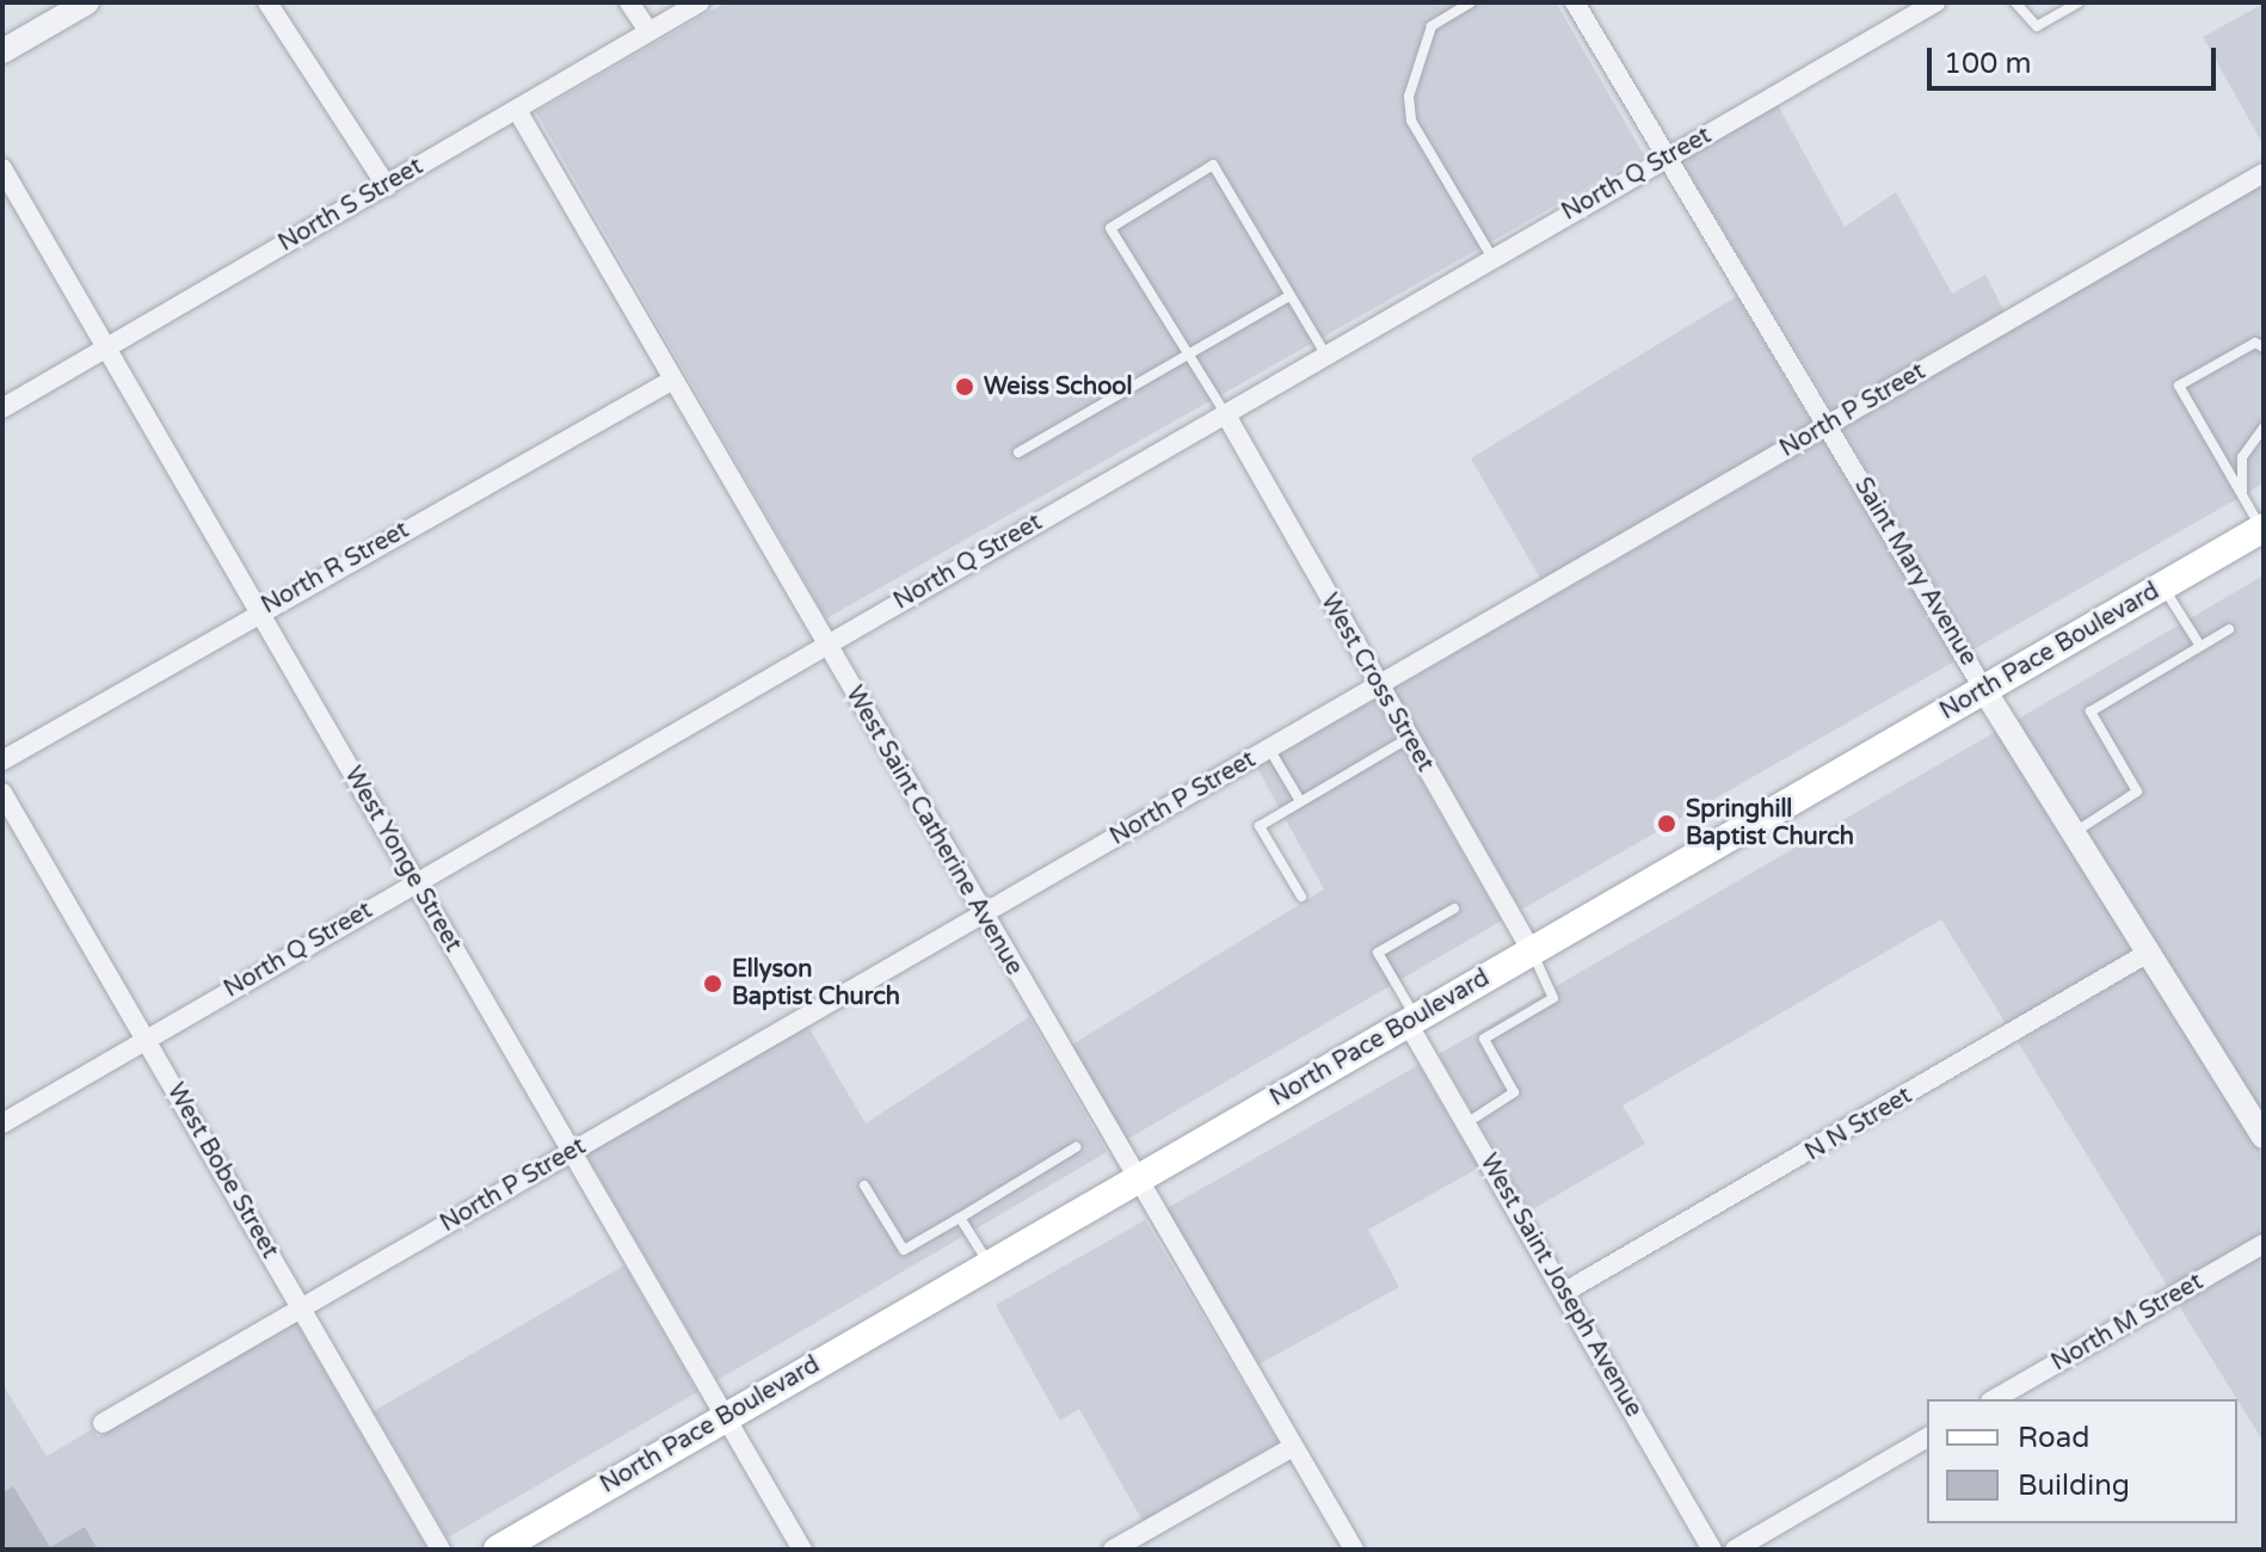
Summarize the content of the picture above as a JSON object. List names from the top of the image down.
{
  "streets": {
    "main road": ["North Pace Boulevard"],
    "street": [
      "North Q Street",
      "North S Street",
      "North P Street",
      "North R Street",
      "Saint Mary Avenue",
      "West Cross Street",
      "West Saint Catherine Avenue",
      "West Yonge Street",
      "N N Street",
      "West Bobe Street",
      "West Saint Joseph Avenue",
      "North M Street"
    ]
  },
  "crossings": [
    ["North Q Street", "Saint Mary Avenue"],
    ["North Q Street", "West Cross Street"],
    ["North Q Street", "West Saint Catherine Avenue"],
    ["North Q Street", "West Yonge Street"],
    ["North Q Street", "West Bobe Street"],
    ["North S Street", "West Saint Catherine Avenue"],
    ["North S Street", "West Yonge Street"],
    ["North P Street", "Saint Mary Avenue"],
    ["North P Street", "West Cross Street"],
    ["North P Street", "West Saint Catherine Avenue"],
    ["North P Street", "West Yonge Street"],
    ["North P Street", "West Bobe Street"],
    ["North R Street", "West Saint Catherine Avenue"],
    ["North R Street", "West Yonge Street"],
    ["Saint Mary Avenue", "North Pace Boulevard"],
    ["Saint Mary Avenue", "N N Street"],
    ["North Pace Boulevard", "West Cross Street"],
    ["North Pace Boulevard", "West Saint Catherine Avenue"],
    ["North Pace Boulevard", "West Yonge Street"],
    ["North Pace Boulevard", "West Saint Joseph Avenue"],
    ["N N Street", "West Saint Joseph Avenue"]
  ],
  "places": ["Weiss School", "Springhill Baptist Church", "Ellyson Baptist Church"],
  "legend": ["Road", "Building"],
  "scale_bar": "100 m"
}
